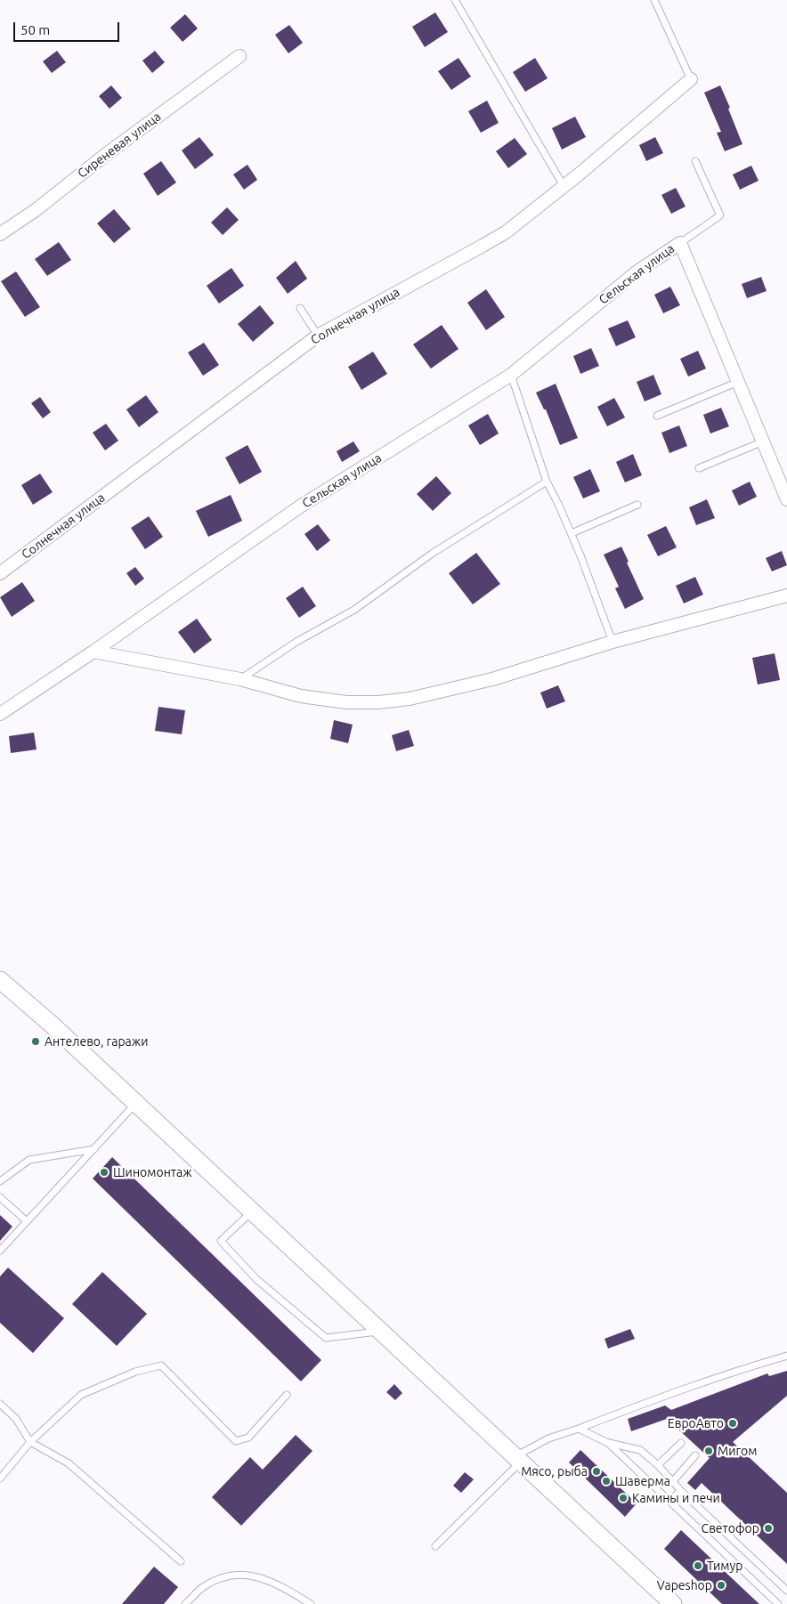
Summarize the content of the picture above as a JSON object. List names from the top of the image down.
{
  "streets": {
    "street": ["Сиреневая улица", "Сельская улица", "Солнечная улица"]
  },
  "places": [
    "Антелево, гаражи",
    "Шиномонтаж",
    "ЕвроАвто",
    "Мигом",
    "Мясо, рыба",
    "Шаверма",
    "Камины и печи",
    "Светофор",
    "Тимур",
    "Vapeshop"
  ],
  "scale_bar": "50 m"
}
